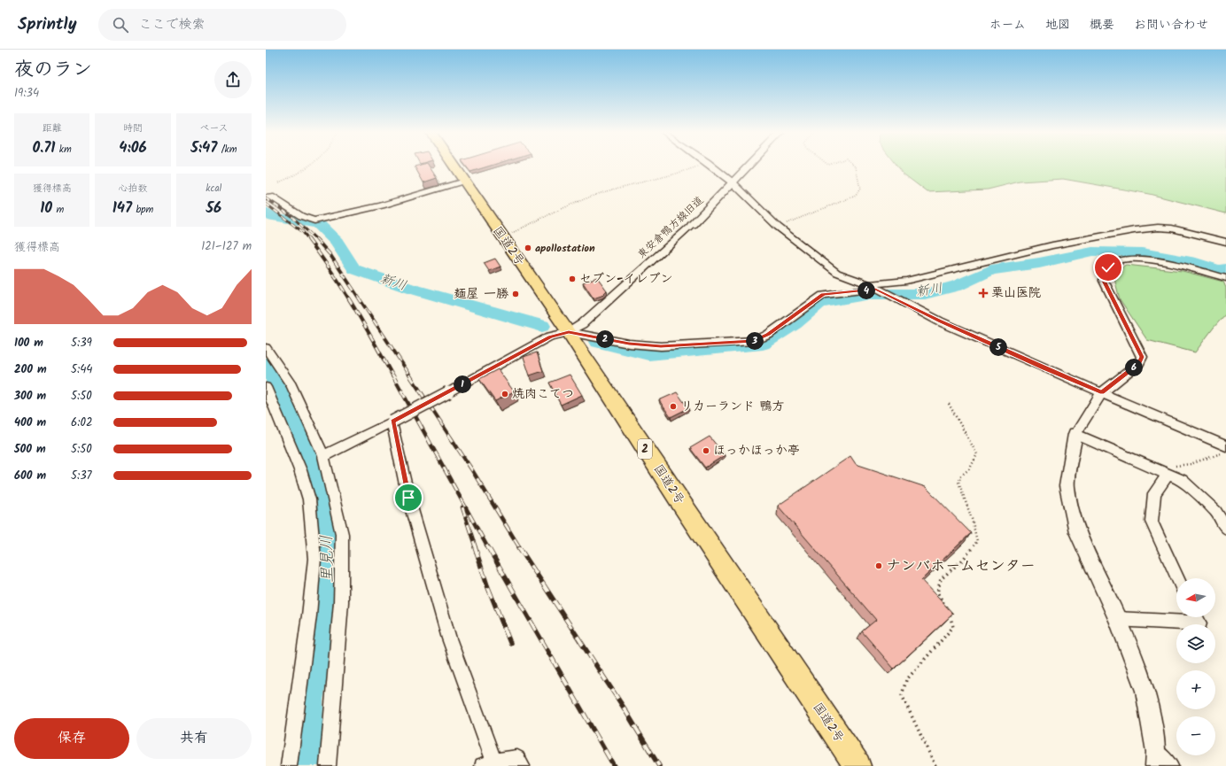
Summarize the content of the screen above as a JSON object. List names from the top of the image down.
{
  "streets": {
    "highway": ["国道2号", "2"],
    "street": ["東安倉鴨方線旧道"]
  },
  "crossings": [
    ["東安倉鴨方線旧道", "国道2号"]
  ],
  "water": ["新川", "里見川"],
  "places": {
    "other": [
      "apollostation",
      "セブン-イレブン",
      "麺屋 一勝",
      "焼肉こてつ",
      "リカーランド 鴨方",
      "ほっかほっか亭",
      "ナンバホームセンター"
    ],
    "health": ["栗山医院"]
  },
  "north": "left",
  "page": {
    "header": "Sprintly",
    "search": "ここで検索",
    "nav": [
      "ホーム",
      "地図",
      "概要",
      "お問い合わせ"
    ],
    "heading": ["夜のラン", "19:34"],
    "stats": [
      ["距離", "0.71 km"],
      ["時間", "4:06"],
      ["ペース", "5:47 /km"],
      ["獲得標高", "10 m"],
      ["心拍数", "147 bpm"],
      ["kcal", "56"]
    ],
    "chart": ["獲得標高", "121–127 m"],
    "pins": [
      "4",
      "2",
      "3",
      "5",
      "6",
      "1"
    ],
    "list": [
      {
        "name": "100 m",
        "note": "5:39"
      },
      {
        "name": "200 m",
        "note": "5:44"
      },
      {
        "name": "300 m",
        "note": "5:50"
      },
      {
        "name": "400 m",
        "note": "6:02"
      },
      {
        "name": "500 m",
        "note": "5:50"
      },
      {
        "name": "600 m",
        "note": "5:37"
      }
    ],
    "map_buttons": ["+", "−"],
    "buttons": ["保存", "共有"]
  }
}
